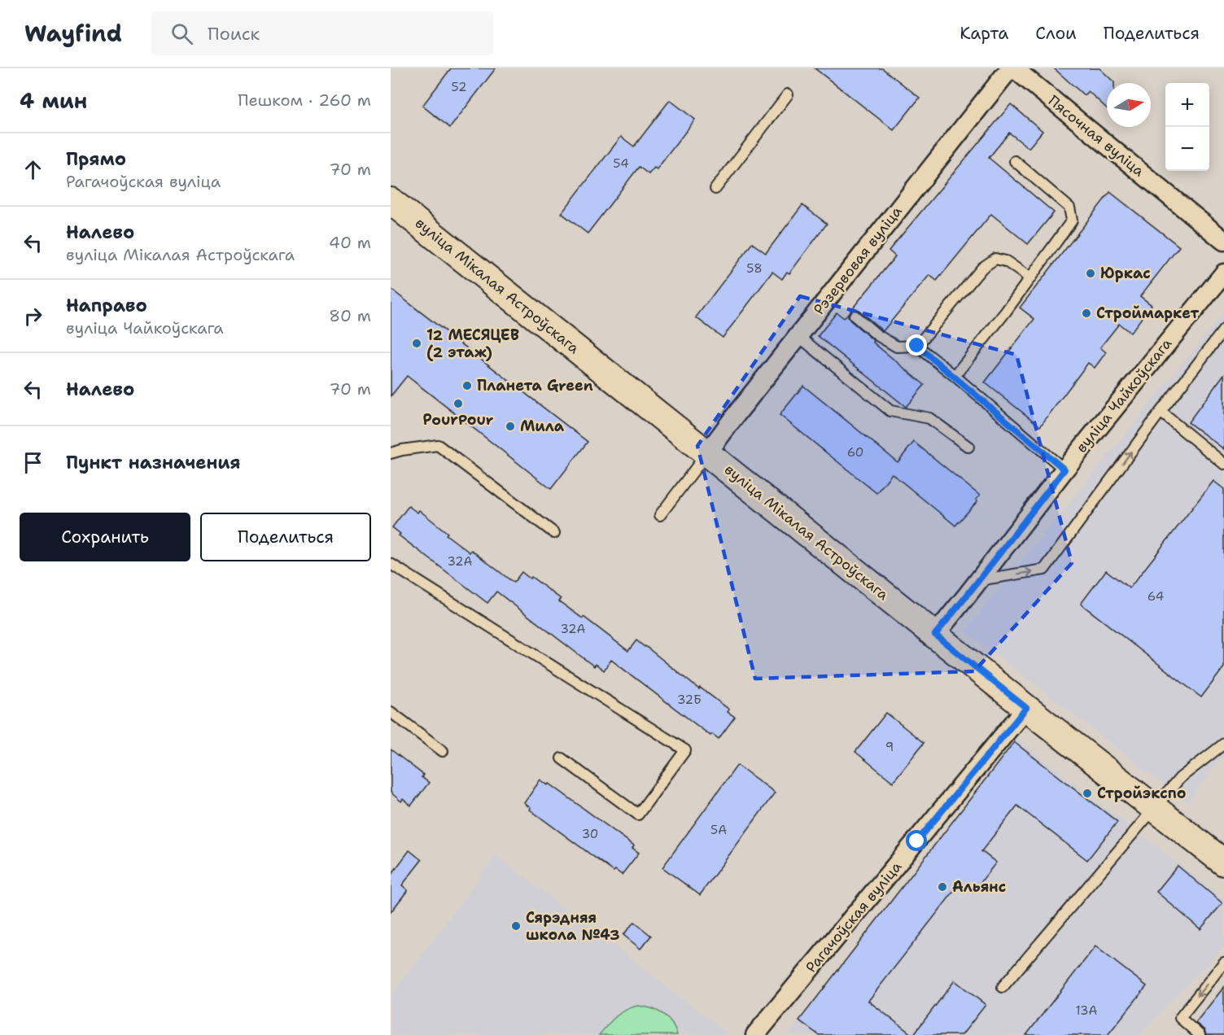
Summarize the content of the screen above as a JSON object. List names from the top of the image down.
{
  "streets": {
    "main road": ["вуліца Мікалая Астроўскага"],
    "street": [
      "Пясочная вуліца",
      "Рэзервовая вуліца",
      "вуліца Чайкоўскага",
      "Рагачоўская вуліца"
    ]
  },
  "crossings": [
    ["Рэзервовая вуліца", "вуліца Мікалая Астроўскага"],
    ["вуліца Мікалая Астроўскага", "вуліца Чайкоўскага"],
    ["вуліца Мікалая Астроўскага", "Рагачоўская вуліца"]
  ],
  "places": [
    "Юркас",
    "Строймаркет",
    "12 МЕСЯЦЕВ (2 этаж)",
    "Планета Green",
    "PourPour",
    "Мила",
    "Стройэкспо",
    "Альянс",
    "Сярэдняя школа №43"
  ],
  "house_numbers": [
    "52",
    "54",
    "58",
    "60",
    "32А",
    "64",
    "32А",
    "32Б",
    "9",
    "5А",
    "30",
    "13А"
  ],
  "north": "right",
  "page": {
    "header": "Wayfind",
    "search": "Поиск",
    "nav": ["Карта", "Слои", "Поделиться"],
    "heading": ["4 мин", "Пешком · 260 m"],
    "map_buttons": ["+", "−"],
    "list": [
      ["Прямо", "Рагачоўская вуліца", "70 m"],
      ["Налево", "вуліца Мікалая Астроўскага", "40 m"],
      ["Направо", "вуліца Чайкоўскага", "80 m"],
      ["Налево", "70 m"],
      "Пункт назначения"
    ],
    "buttons": ["Сохранить", "Поделиться"]
  }
}
